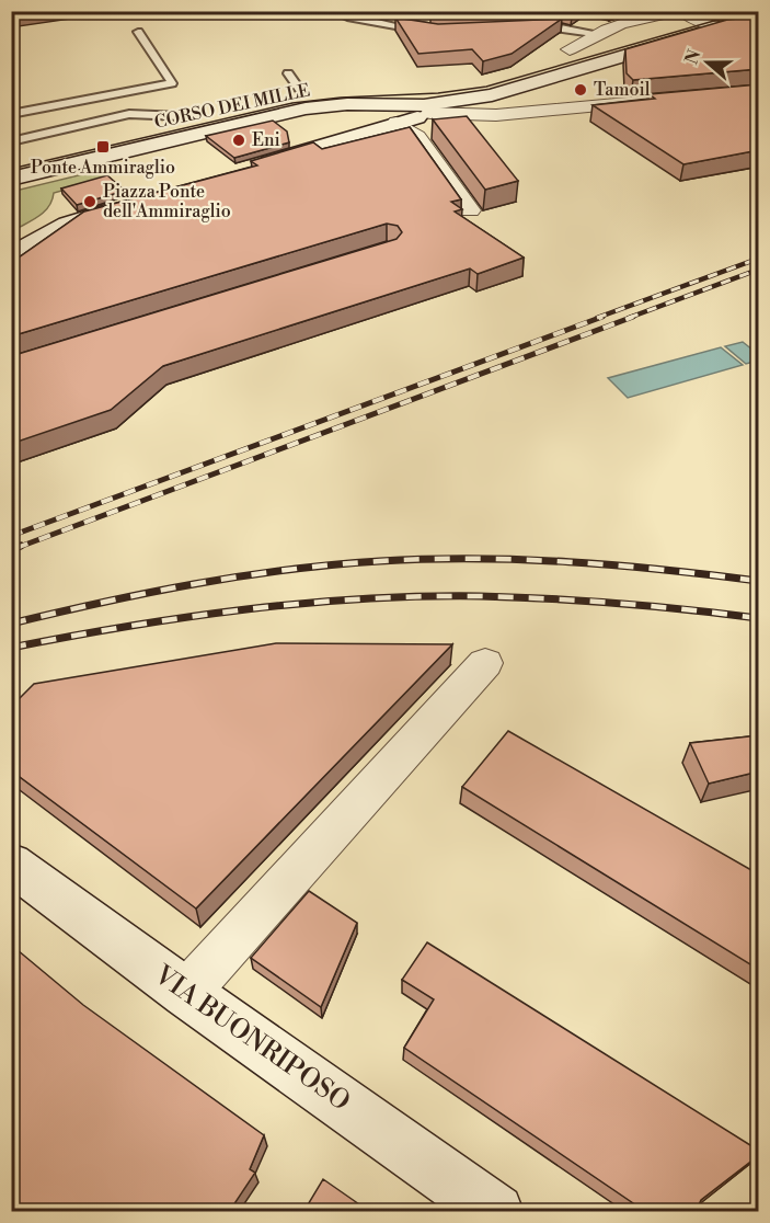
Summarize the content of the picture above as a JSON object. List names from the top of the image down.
{
  "streets": {
    "street": ["CORSO DEI MILLE", "VIA BUONRIPOSO"]
  },
  "places": {
    "other": ["Tamoil", "Eni", "Piazza Ponte dell'Ammiraglio"],
    "transit": ["Ponte Ammiraglio"]
  },
  "north": "left"
}
